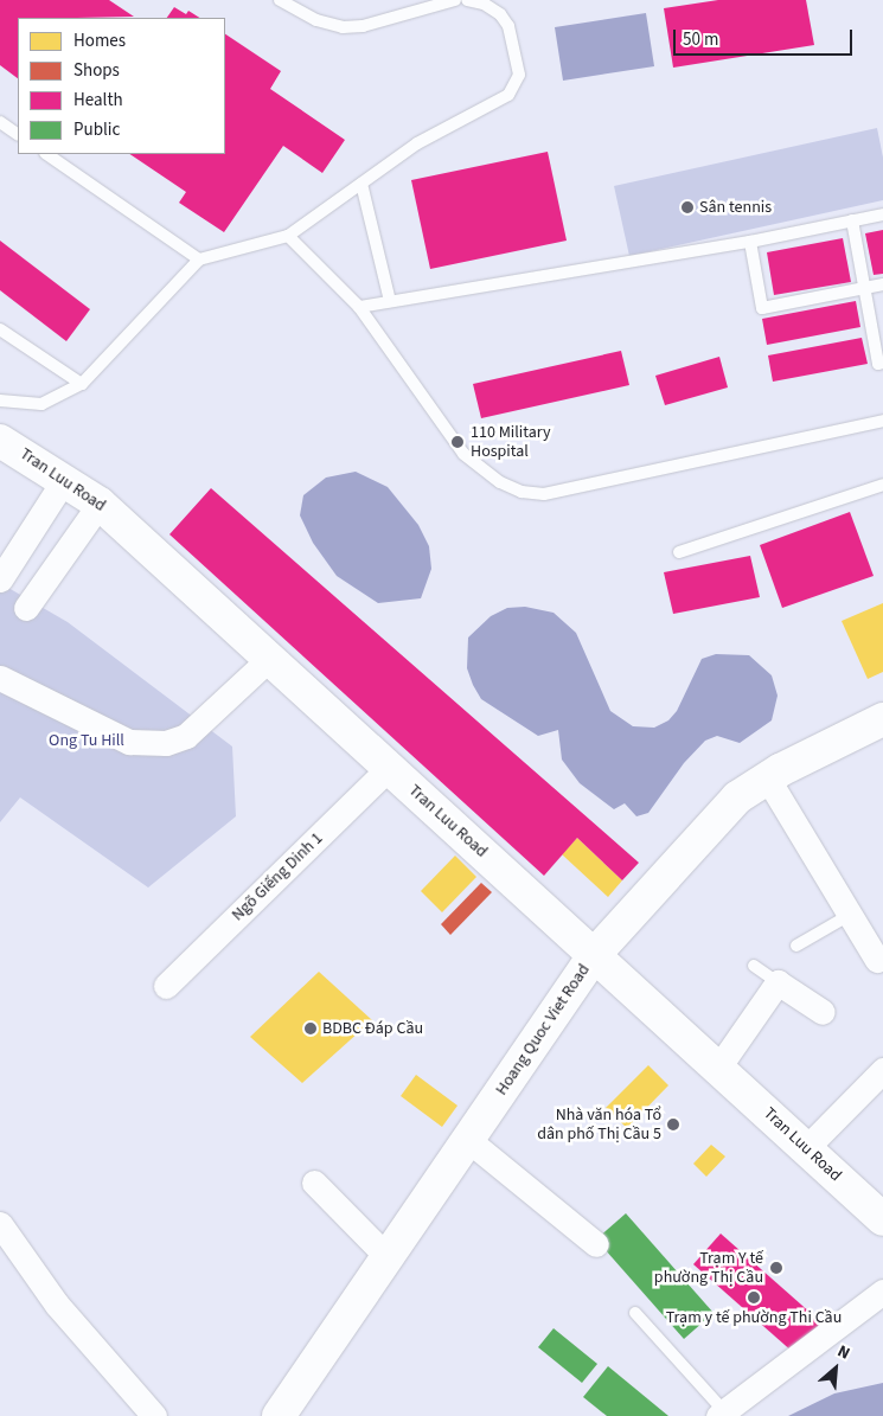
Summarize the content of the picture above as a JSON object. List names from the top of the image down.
{
  "streets": {
    "main road": ["Tran Luu Road", "Hoang Quoc Viet Road"],
    "street": ["Ngõ Giếng Dinh 1"]
  },
  "crossings": [
    ["Tran Luu Road", "Ngõ Giếng Dinh 1"],
    ["Tran Luu Road", "Hoang Quoc Viet Road"]
  ],
  "parks": ["Ong Tu Hill"],
  "places": [
    "Sân tennis",
    "110 Military Hospital",
    "BDBC Đáp Cầu",
    "Nhà văn hóa Tổ dân phố Thị Cầu 5",
    "Trạm Y tế phường Thị Cầu",
    "Trạm y tế phường Thi Cầu"
  ],
  "legend": [
    "Homes",
    "Shops",
    "Health",
    "Public"
  ],
  "scale_bar": "50 m",
  "north": "top right"
}
